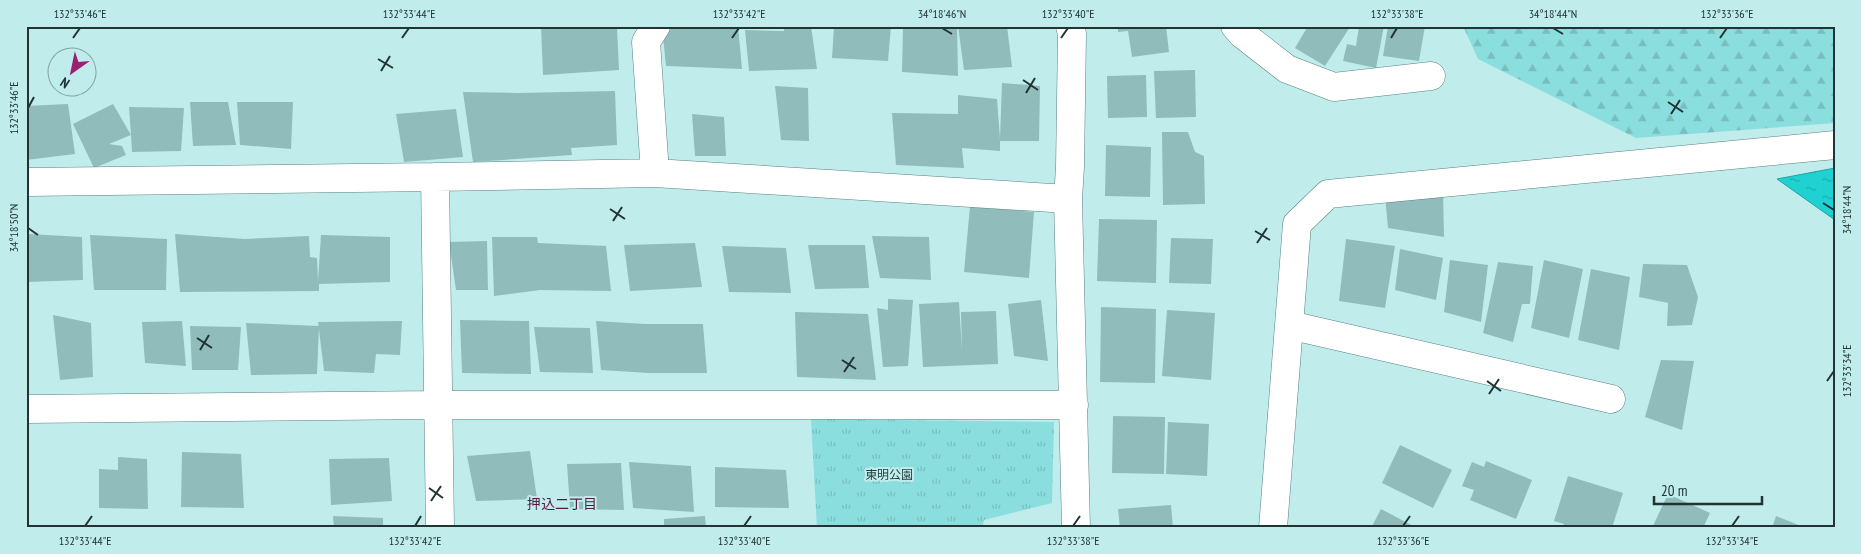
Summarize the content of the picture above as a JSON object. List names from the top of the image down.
{
  "districts": ["押込二丁目"],
  "parks": ["東明公園"],
  "scale_bar": "20 m",
  "north": "bottom left",
  "coordinates": [
    "132°33'46\"E",
    "132°33'44\"E",
    "132°33'42\"E",
    "34°18'46\"N",
    "132°33'40\"E",
    "132°33'38\"E",
    "34°18'44\"N",
    "132°33'36\"E",
    "34°18'50\"N",
    "132°33'34\"E"
  ]
}
